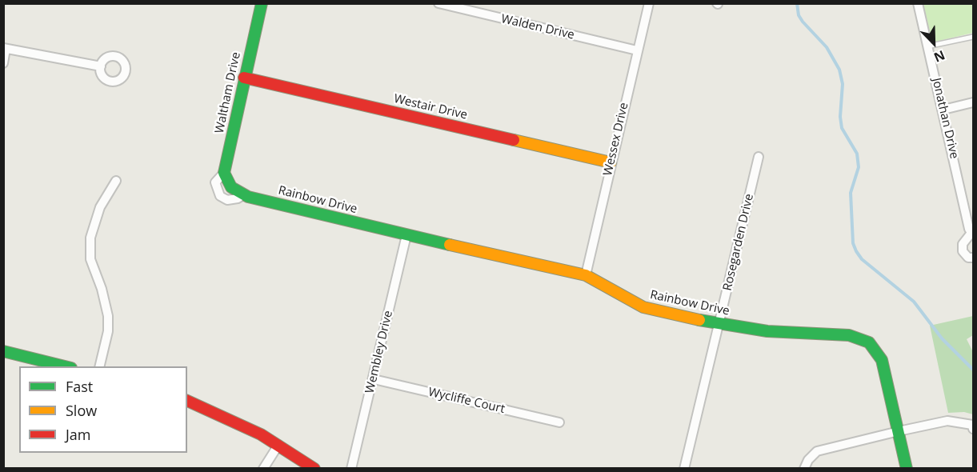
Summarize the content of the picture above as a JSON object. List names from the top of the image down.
{
  "streets": {
    "street": [
      "Walden Drive",
      "Waltham Drive",
      "Westair Drive",
      "Jonathan Drive",
      "Wessex Drive",
      "Rainbow Drive",
      "Rosegarden Drive",
      "Wembley Drive",
      "Wycliffe Court"
    ]
  },
  "crossings": [
    ["Walden Drive", "Wessex Drive"],
    ["Waltham Drive", "Westair Drive"],
    ["Waltham Drive", "Rainbow Drive"],
    ["Westair Drive", "Wessex Drive"],
    ["Wessex Drive", "Rainbow Drive"],
    ["Rainbow Drive", "Rosegarden Drive"],
    ["Rainbow Drive", "Wembley Drive"],
    ["Wembley Drive", "Wycliffe Court"]
  ],
  "legend": ["Fast", "Slow", "Jam"],
  "north": "bottom right"
}
